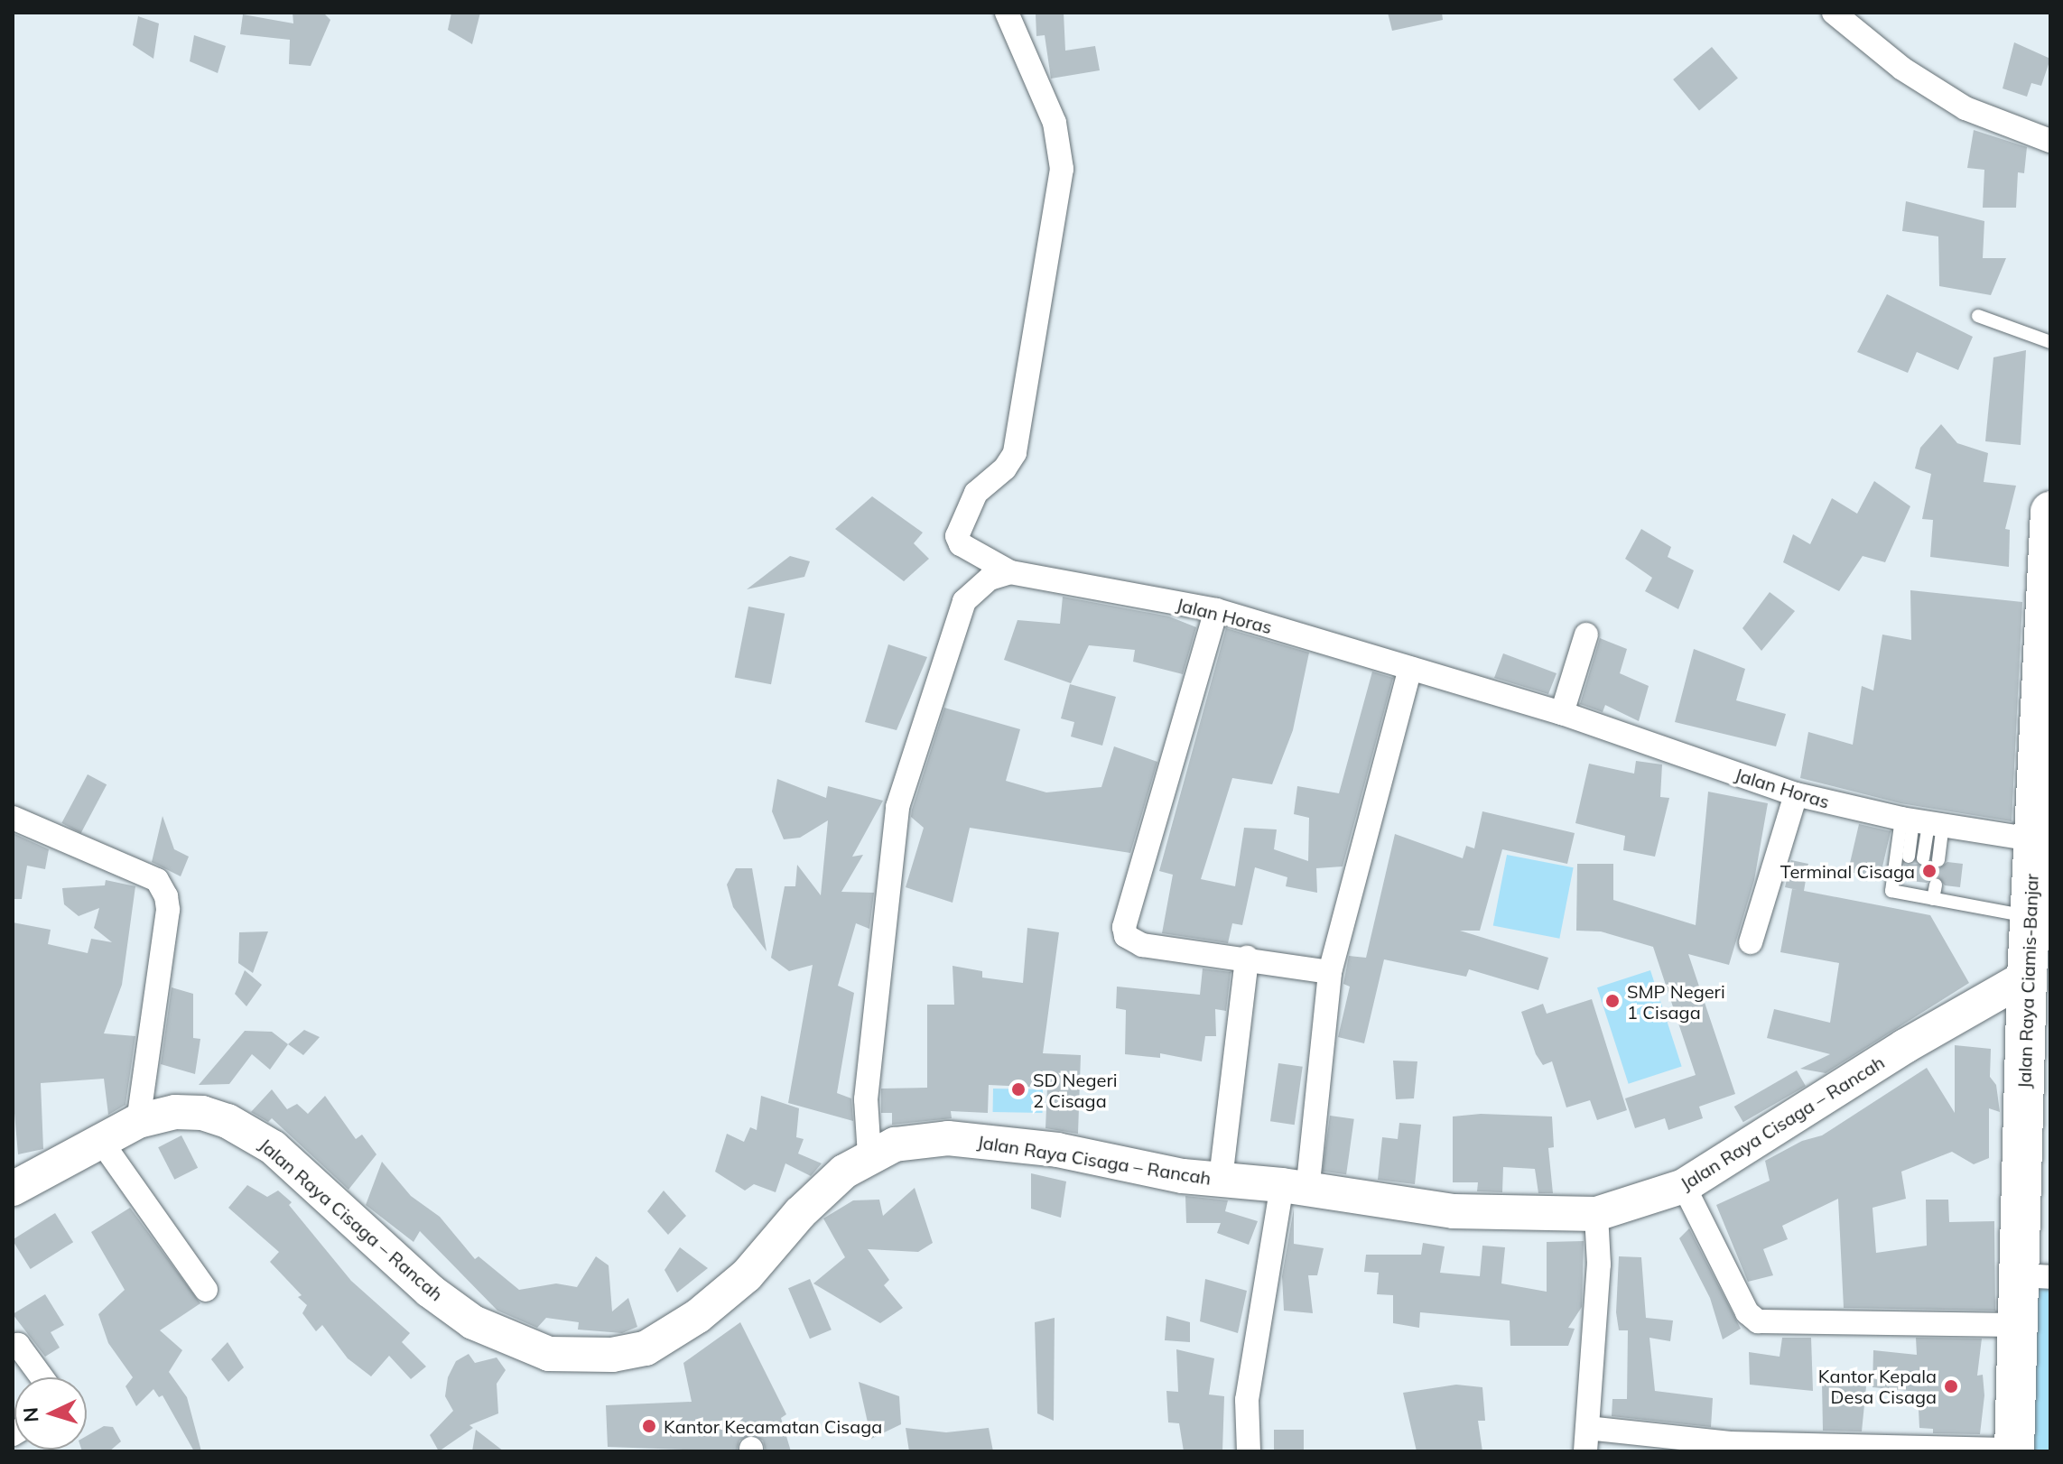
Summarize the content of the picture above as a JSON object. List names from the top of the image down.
{
  "streets": {
    "highway": ["Jalan Raya Ciamis-Banjar"],
    "main road": ["Jalan Raya Cisaga – Rancah"],
    "street": ["Jalan Horas"]
  },
  "crossings": [
    ["Jalan Horas", "Jalan Raya Ciamis-Banjar"],
    ["Jalan Raya Ciamis-Banjar", "Jalan Raya Cisaga – Rancah"]
  ],
  "places": [
    "Terminal Cisaga",
    "SMP Negeri 1 Cisaga",
    "SD Negeri 2 Cisaga",
    "Kantor Kepala Desa Cisaga",
    "Kantor Kecamatan Cisaga"
  ],
  "north": "left"
}
